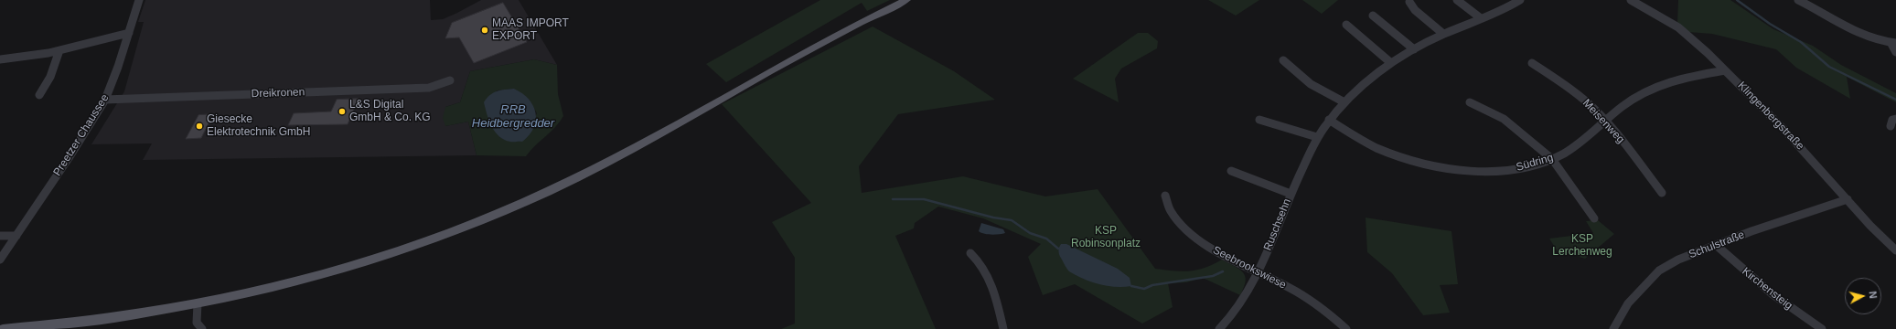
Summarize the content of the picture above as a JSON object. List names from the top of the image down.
{
  "streets": {
    "street": [
      "Dreikronen",
      "Klingenbergstraße",
      "Meisenweg",
      "Preetzer Chaussee",
      "Südring",
      "Ruschsehn",
      "Schulstraße",
      "Seebrookswiese",
      "Kirchensteig"
    ]
  },
  "crossings": [
    ["Dreikronen", "Preetzer Chaussee"],
    ["Klingenbergstraße", "Südring"],
    ["Klingenbergstraße", "Schulstraße"],
    ["Meisenweg", "Südring"],
    ["Ruschsehn", "Seebrookswiese"],
    ["Schulstraße", "Kirchensteig"]
  ],
  "water": ["RRB Heidbergredder"],
  "parks": ["KSP Robinsonplatz", "KSP Lerchenweg"],
  "places": ["MAAS IMPORT EXPORT", "L&S Digital GmbH & Co. KG", "Giesecke Elektrotechnik GmbH"],
  "north": "right"
}
